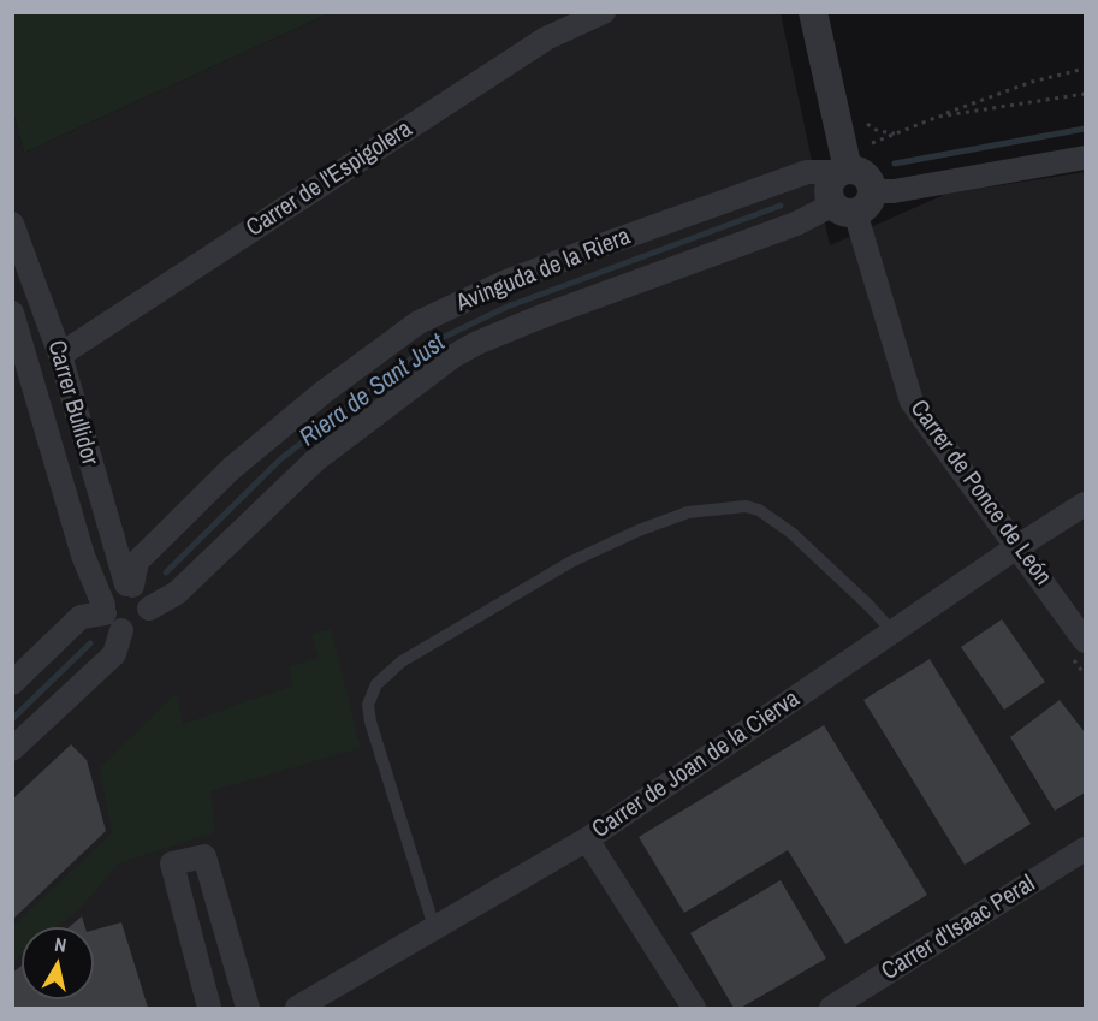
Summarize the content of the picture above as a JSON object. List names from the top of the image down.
{
  "streets": {
    "street": [
      "Carrer de l'Espigolera",
      "Avinguda de la Riera",
      "Carrer Bullidor",
      "Carrer de Ponce de León",
      "Carrer de Joan de la Cierva",
      "Carrer d'Isaac Peral"
    ]
  },
  "crossings": [
    ["Carrer de l'Espigolera", "Carrer Bullidor"],
    ["Avinguda de la Riera", "Carrer Bullidor"],
    ["Avinguda de la Riera", "Carrer de Ponce de León"],
    ["Carrer de Ponce de León", "Carrer de Joan de la Cierva"]
  ],
  "water": ["Riera de Sant Just"],
  "north": "top"
}
